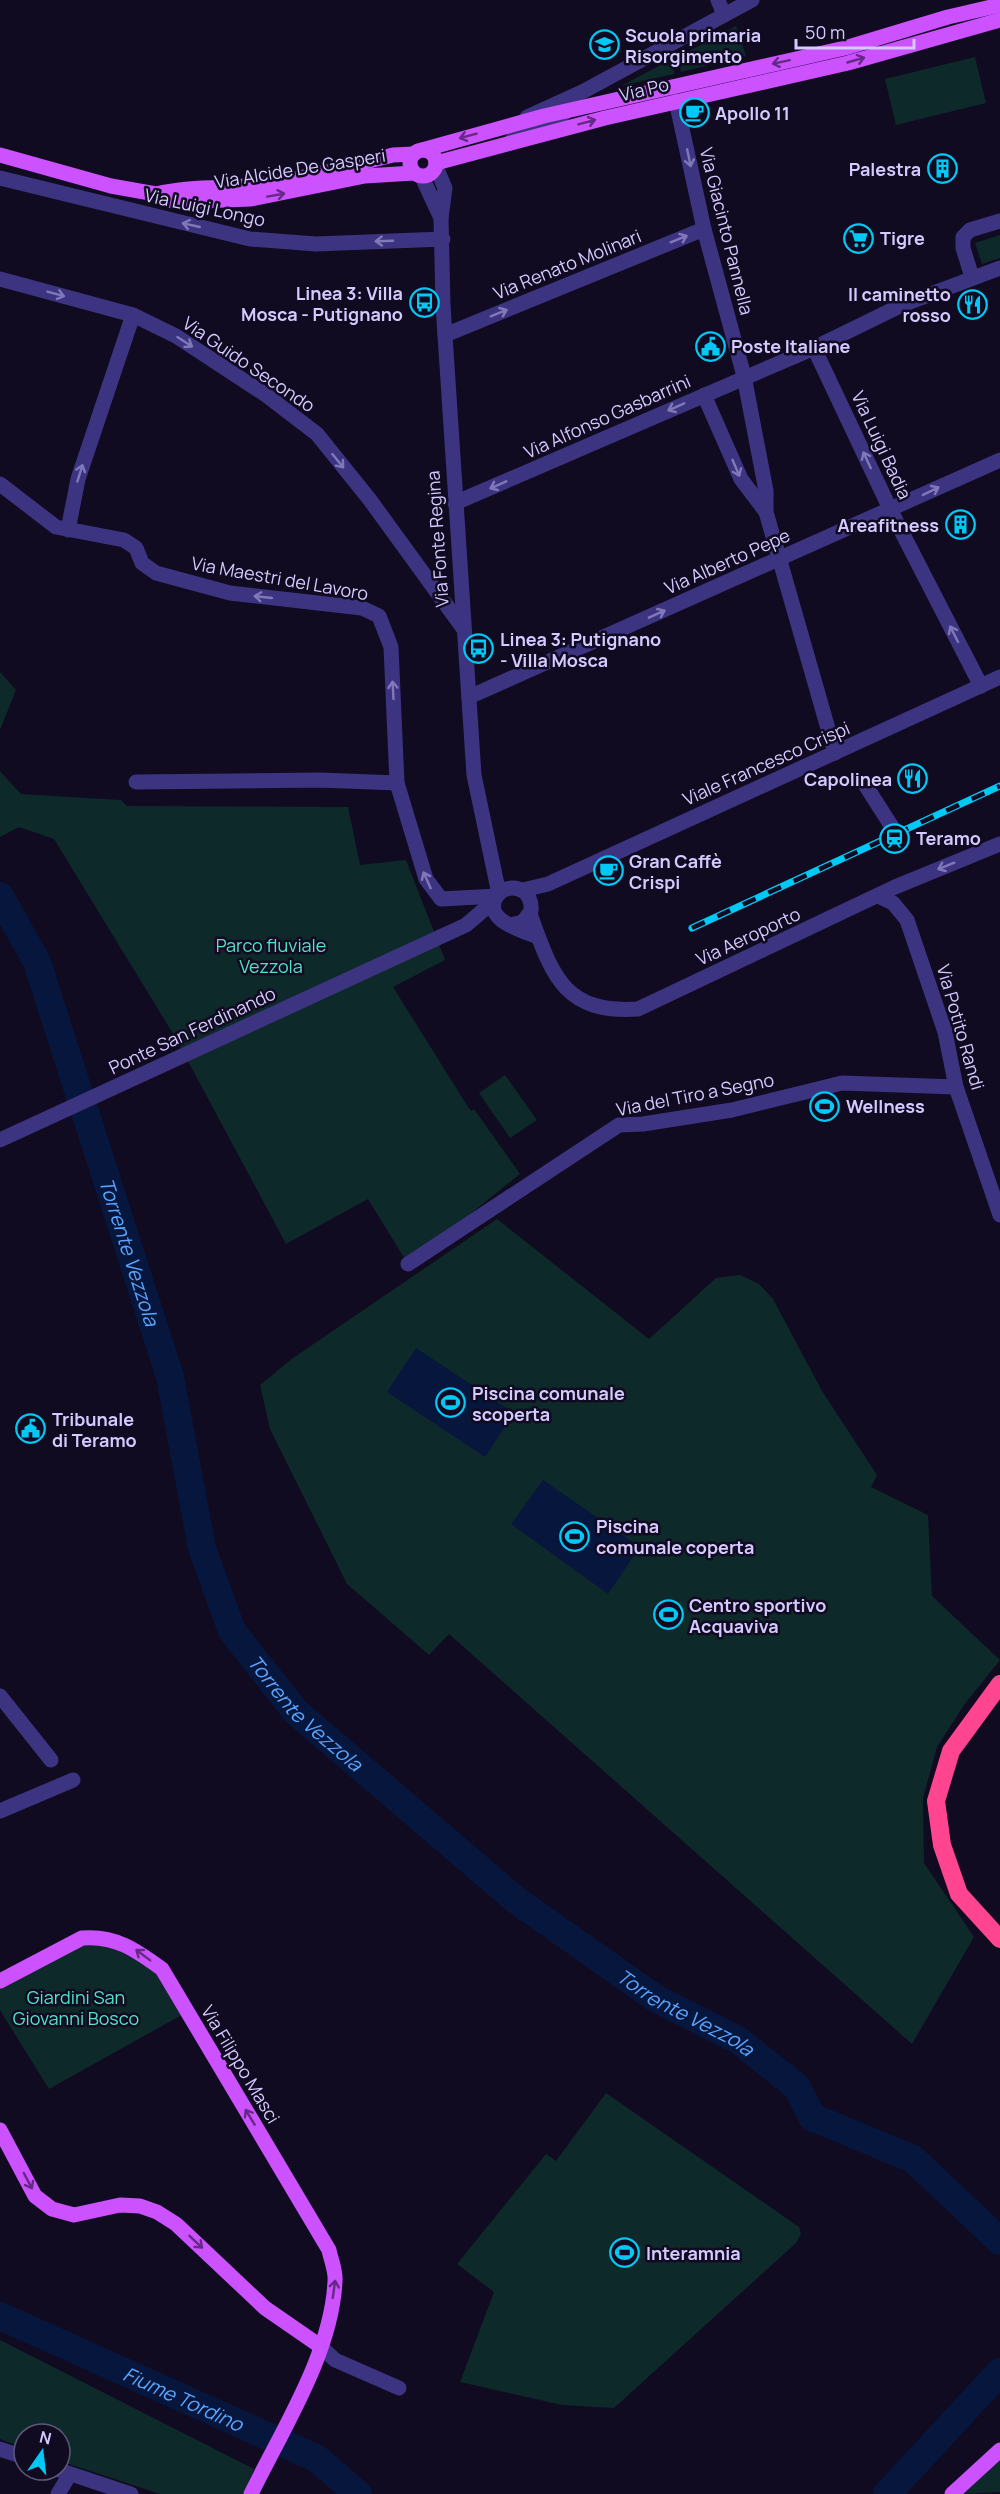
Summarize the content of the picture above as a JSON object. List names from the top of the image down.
{
  "streets": {
    "main road": ["Via Po", "Via Alcide De Gasperi", "Via Filippo Masci"],
    "street": [
      "Via Luigi Longo",
      "Via Giacinto Pannella",
      "Via Renato Molinari",
      "Via Guido Secondo",
      "Via Alfonso Gasbarrini",
      "Via Luigi Badia",
      "Via Fonte Regina",
      "Via Alberto Pepe",
      "Via Maestri del Lavoro",
      "Viale Francesco Crispi",
      "Via Aeroporto",
      "Via Potito Randi",
      "Ponte San Ferdinando",
      "Via del Tiro a Segno"
    ]
  },
  "crossings": [
    ["Via Po", "Via Alcide De Gasperi"],
    ["Via Po", "Via Giacinto Pannella"],
    ["Via Po", "Via Fonte Regina"],
    ["Via Alcide De Gasperi", "Via Fonte Regina"],
    ["Via Luigi Longo", "Via Fonte Regina"],
    ["Via Giacinto Pannella", "Via Renato Molinari"],
    ["Via Giacinto Pannella", "Via Alfonso Gasbarrini"],
    ["Via Giacinto Pannella", "Via Alberto Pepe"],
    ["Via Giacinto Pannella", "Viale Francesco Crispi"],
    ["Via Renato Molinari", "Via Fonte Regina"],
    ["Via Guido Secondo", "Via Fonte Regina"],
    ["Via Alfonso Gasbarrini", "Via Luigi Badia"],
    ["Via Alfonso Gasbarrini", "Via Fonte Regina"],
    ["Via Luigi Badia", "Via Alberto Pepe"],
    ["Via Luigi Badia", "Viale Francesco Crispi"],
    ["Via Fonte Regina", "Via Alberto Pepe"],
    ["Via Fonte Regina", "Via Maestri del Lavoro"],
    ["Via Fonte Regina", "Viale Francesco Crispi"],
    ["Via Fonte Regina", "Via Aeroporto"],
    ["Via Fonte Regina", "Ponte San Ferdinando"],
    ["Via Maestri del Lavoro", "Viale Francesco Crispi"],
    ["Via Maestri del Lavoro", "Via Aeroporto"],
    ["Via Maestri del Lavoro", "Ponte San Ferdinando"],
    ["Viale Francesco Crispi", "Via Aeroporto"],
    ["Viale Francesco Crispi", "Ponte San Ferdinando"],
    ["Via Aeroporto", "Via Potito Randi"],
    ["Via Aeroporto", "Ponte San Ferdinando"],
    ["Via Potito Randi", "Via del Tiro a Segno"]
  ],
  "one_way": [
    "Via Luigi Longo",
    "Via Renato Molinari",
    "Via Guido Secondo",
    "Via Alfonso Gasbarrini",
    "Via Luigi Badia",
    "Via Alberto Pepe",
    "Via Maestri del Lavoro"
  ],
  "water": ["Torrente Vezzola", "Fiume Tordino"],
  "parks": ["Parco fluviale Vezzola", "Giardini San Giovanni Bosco"],
  "places": {
    "school or university": ["Scuola primaria Risorgimento"],
    "cafe": ["Apollo 11", "Gran Caffè Crispi"],
    "building": ["Palestra", "Areafitness"],
    "supermarket": ["Tigre"],
    "bus stop": ["Linea 3: Villa Mosca - Putignano", "Linea 3: Putignano - Villa Mosca"],
    "restaurant": ["Il caminetto rosso", "Capolinea"],
    "public building": ["Poste Italiane", "Tribunale di Teramo"],
    "station": ["Teramo"],
    "sports": [
      "Wellness",
      "Piscina comunale scoperta",
      "Piscina comunale coperta",
      "Centro sportivo Acquaviva",
      "Interamnia"
    ]
  },
  "scale_bar": "50 m",
  "north": "top"
}
